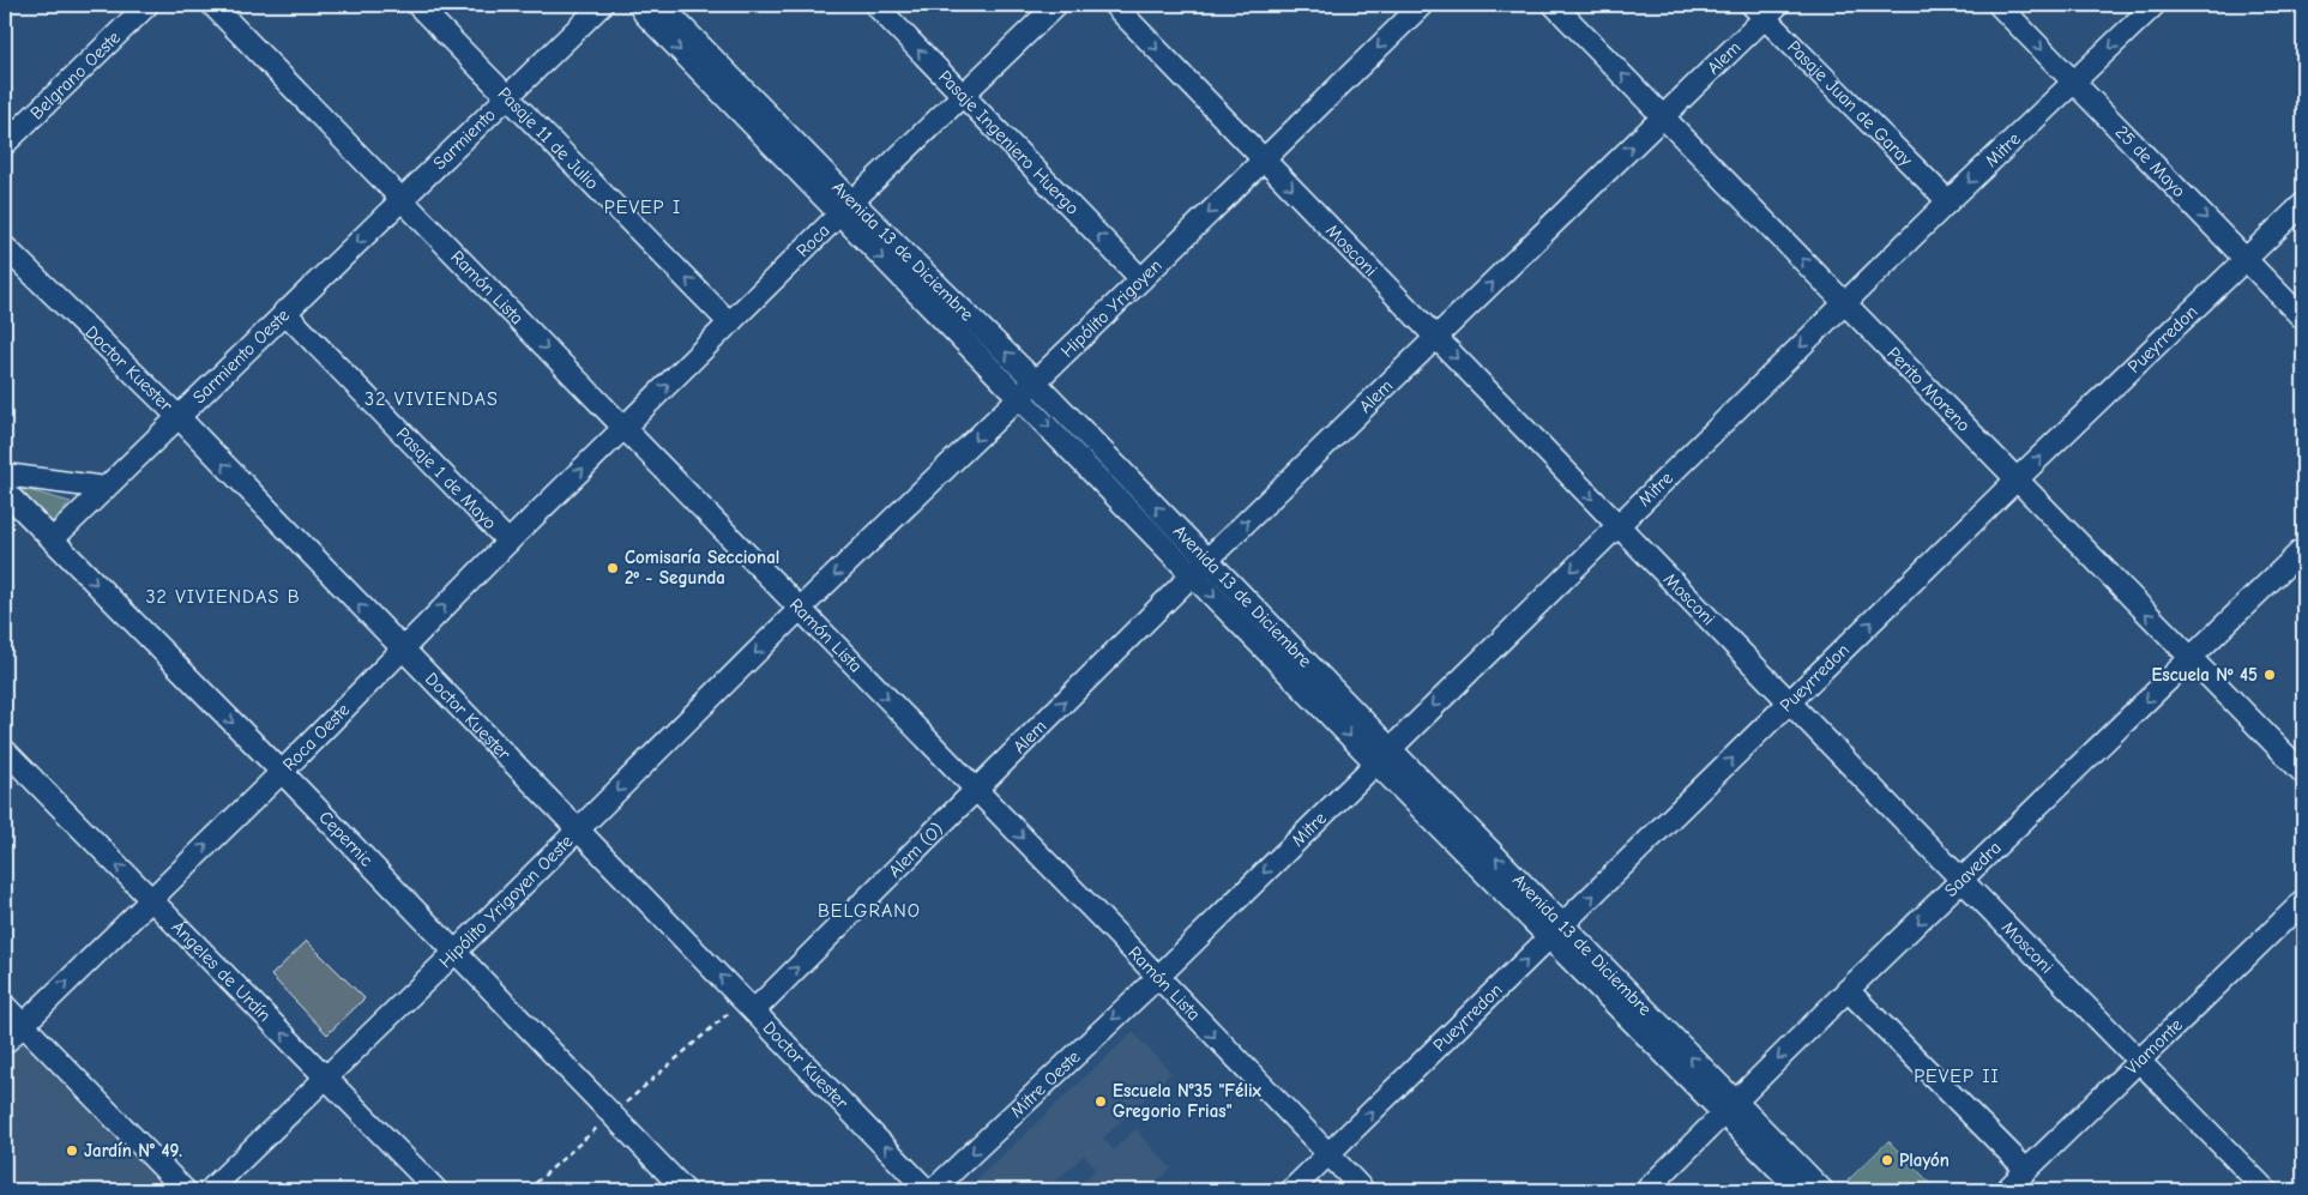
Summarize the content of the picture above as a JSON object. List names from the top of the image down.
{
  "streets": {
    "street": [
      "Alem",
      "Belgrano Oeste",
      "Pasaje Juan de Garay",
      "Sarmiento",
      "Pasaje 11 de Julio",
      "Pasaje Ingeniero Huergo",
      "Mitre",
      "25 de Mayo",
      "Roca",
      "Mosconi",
      "Avenida 13 de Diciembre",
      "Ramón Lista",
      "Hipólito Yrigoyen",
      "Pueyrredon",
      "Sarmiento Oeste",
      "Doctor Kuester",
      "Perito Moreno",
      "Pasaje 1 de Mayo",
      "Roca Oeste",
      "Cepernic",
      "Alem (O)",
      "Saavedra",
      "Hipólito Yrigoyen Oeste",
      "Ángeles de Urdín",
      "Viamonte",
      "Mitre Oeste"
    ]
  },
  "crossings": [
    ["Alem", "Pasaje Juan de Garay"],
    ["Alem", "Mosconi"],
    ["Alem", "Avenida 13 de Diciembre"],
    ["Alem", "Ramón Lista"],
    ["Alem", "Perito Moreno"],
    ["Alem", "Alem (O)"],
    ["Pasaje Juan de Garay", "Mitre"],
    ["Sarmiento", "Pasaje 11 de Julio"],
    ["Sarmiento", "Ramón Lista"],
    ["Sarmiento", "Sarmiento Oeste"],
    ["Pasaje 11 de Julio", "Roca"],
    ["Pasaje Ingeniero Huergo", "Roca"],
    ["Pasaje Ingeniero Huergo", "Hipólito Yrigoyen"],
    ["Mitre", "25 de Mayo"],
    ["Mitre", "Mosconi"],
    ["Mitre", "Avenida 13 de Diciembre"],
    ["Mitre", "Ramón Lista"],
    ["Mitre", "Perito Moreno"],
    ["Mitre", "Mitre Oeste"],
    ["25 de Mayo", "Pueyrredon"],
    ["Roca", "Avenida 13 de Diciembre"],
    ["Roca", "Ramón Lista"],
    ["Roca", "Roca Oeste"],
    ["Mosconi", "Hipólito Yrigoyen"],
    ["Mosconi", "Pueyrredon"],
    ["Mosconi", "Saavedra"],
    ["Mosconi", "Viamonte"],
    ["Avenida 13 de Diciembre", "Hipólito Yrigoyen"],
    ["Avenida 13 de Diciembre", "Pueyrredon"],
    ["Avenida 13 de Diciembre", "Saavedra"],
    ["Ramón Lista", "Hipólito Yrigoyen"],
    ["Ramón Lista", "Pueyrredon"],
    ["Ramón Lista", "Sarmiento Oeste"],
    ["Ramón Lista", "Roca Oeste"],
    ["Ramón Lista", "Alem (O)"],
    ["Ramón Lista", "Hipólito Yrigoyen Oeste"],
    ["Ramón Lista", "Mitre Oeste"],
    ["Hipólito Yrigoyen", "Hipólito Yrigoyen Oeste"],
    ["Pueyrredon", "Perito Moreno"],
    ["Sarmiento Oeste", "Doctor Kuester"],
    ["Sarmiento Oeste", "Pasaje 1 de Mayo"],
    ["Sarmiento Oeste", "Cepernic"],
    ["Doctor Kuester", "Roca Oeste"],
    ["Doctor Kuester", "Alem (O)"],
    ["Doctor Kuester", "Hipólito Yrigoyen Oeste"],
    ["Perito Moreno", "Saavedra"],
    ["Pasaje 1 de Mayo", "Roca Oeste"],
    ["Roca Oeste", "Cepernic"],
    ["Roca Oeste", "Ángeles de Urdín"],
    ["Cepernic", "Hipólito Yrigoyen Oeste"],
    ["Hipólito Yrigoyen Oeste", "Ángeles de Urdín"]
  ],
  "one_way": [
    "Alem",
    "Pasaje 11 de Julio",
    "Pasaje Ingeniero Huergo",
    "Mitre",
    "25 de Mayo",
    "Mosconi",
    "Ramón Lista",
    "Hipólito Yrigoyen",
    "Pueyrredon",
    "Doctor Kuester",
    "Perito Moreno",
    "Roca Oeste",
    "Alem (O)",
    "Saavedra",
    "Hipólito Yrigoyen Oeste",
    "Mitre Oeste"
  ],
  "districts": [
    "PEVEP I",
    "32 VIVIENDAS",
    "32 VIVIENDAS B",
    "BELGRANO",
    "PEVEP II"
  ],
  "places": [
    "Comisaría Seccional 2º - Segunda",
    "Escuela Nº 45",
    "Escuela N°35 \"Félix Gregorio Frias\"",
    "Jardín N° 49.",
    "Playón"
  ]
}
